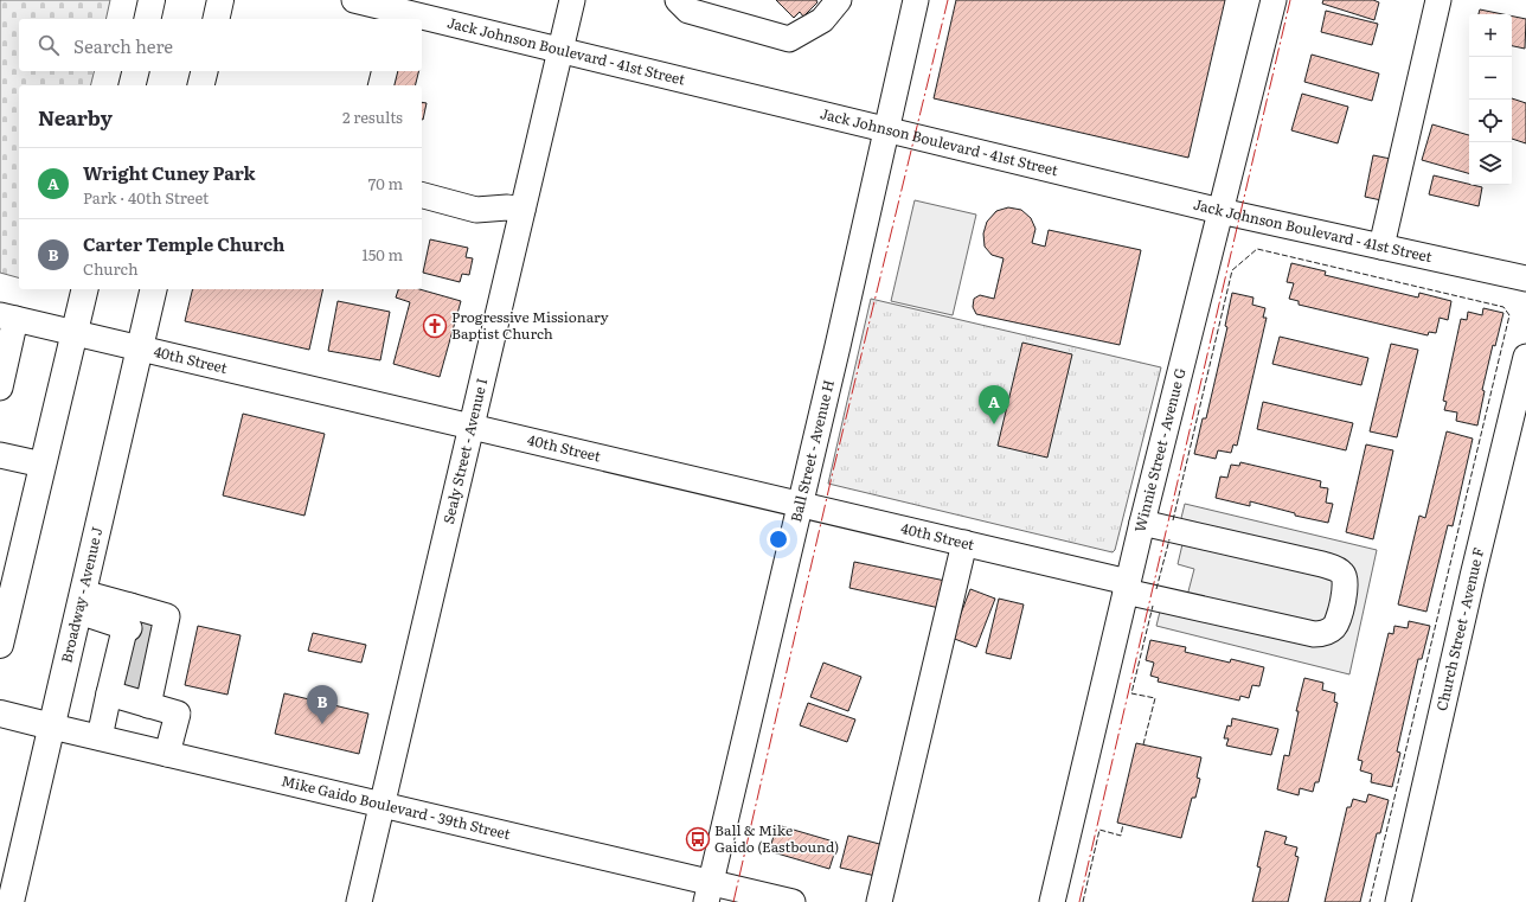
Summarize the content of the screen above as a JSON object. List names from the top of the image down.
{
  "streets": {
    "main road": ["Broadway - Avenue J", "Mike Gaido Boulevard - 39th Street"],
    "street": [
      "Jack Johnson Boulevard - 41st Street",
      "40th Street",
      "Winnie Street - Avenue G",
      "Sealy Street - Avenue I",
      "Ball Street - Avenue H",
      "Church Street - Avenue F"
    ]
  },
  "crossings": [
    ["Jack Johnson Boulevard - 41st Street", "Winnie Street - Avenue G"],
    ["Jack Johnson Boulevard - 41st Street", "Sealy Street - Avenue I"],
    ["Jack Johnson Boulevard - 41st Street", "Ball Street - Avenue H"],
    ["40th Street", "Winnie Street - Avenue G"],
    ["40th Street", "Sealy Street - Avenue I"],
    ["40th Street", "Ball Street - Avenue H"],
    ["40th Street", "Broadway - Avenue J"],
    ["Sealy Street - Avenue I", "Mike Gaido Boulevard - 39th Street"],
    ["Ball Street - Avenue H", "Mike Gaido Boulevard - 39th Street"],
    ["Broadway - Avenue J", "Mike Gaido Boulevard - 39th Street"]
  ],
  "places": {
    "church": ["Progressive Missionary Baptist Church"],
    "bus stop": ["Ball & Mike Gaido (Eastbound)"]
  },
  "page": {
    "map_buttons": ["+", "−"],
    "search": "Search here",
    "heading": ["Nearby", "2 results"],
    "list": [
      {
        "mark": "A",
        "name": "Wright Cuney Park",
        "note": "Park · 40th Street",
        "value": "70 m"
      },
      {
        "mark": "B",
        "name": "Carter Temple Church",
        "note": "Church",
        "value": "150 m"
      }
    ],
    "pins": ["A", "B"]
  }
}
